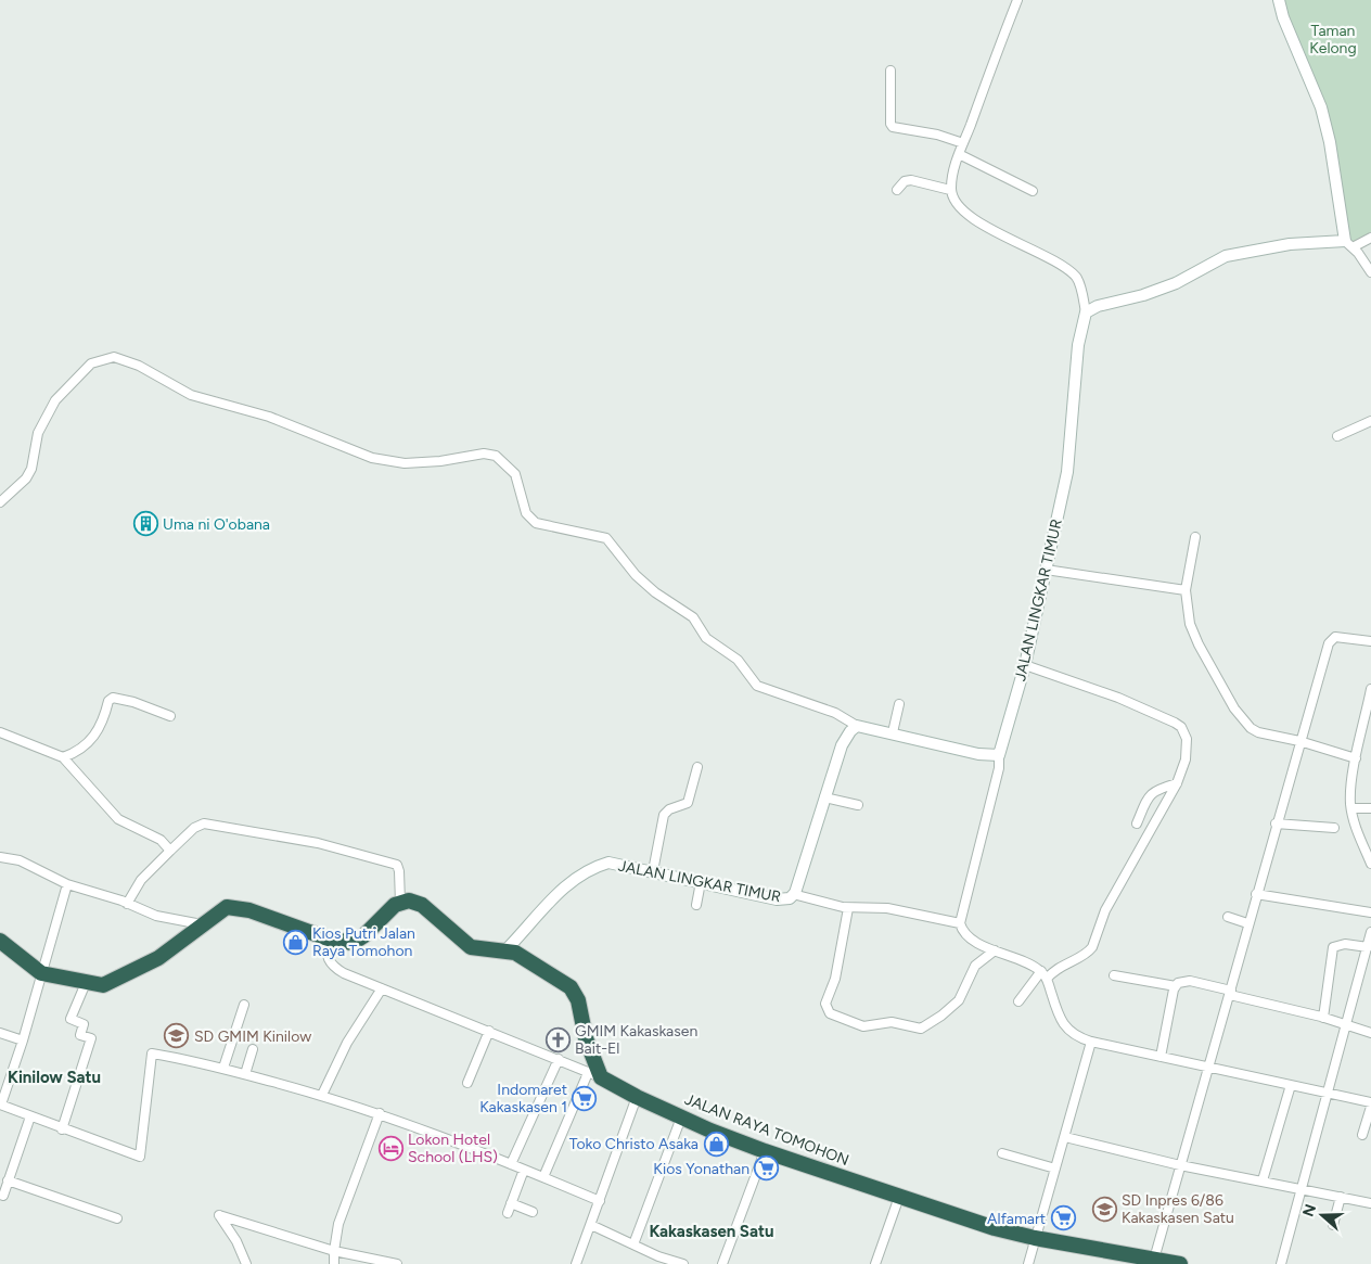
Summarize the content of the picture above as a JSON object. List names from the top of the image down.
{
  "streets": {
    "highway": ["JALAN RAYA TOMOHON"],
    "main road": ["JALAN LINGKAR TIMUR"]
  },
  "districts": ["Kinilow Satu", "Kakaskasen Satu"],
  "parks": ["Taman Kelong"],
  "places": {
    "building": ["Uma ni O'obana"],
    "shop": ["Kios Putri Jalan Raya Tomohon", "Toko Christo Asaka"],
    "school or university": ["SD GMIM Kinilow", "SD Inpres 6/86 Kakaskasen Satu"],
    "church": ["GMIM Kakaskasen Bait-El"],
    "supermarket": ["Indomaret Kakaskasen 1", "Kios Yonathan", "Alfamart"],
    "hotel": ["Lokon Hotel School (LHS)"]
  },
  "north": "left"
}
